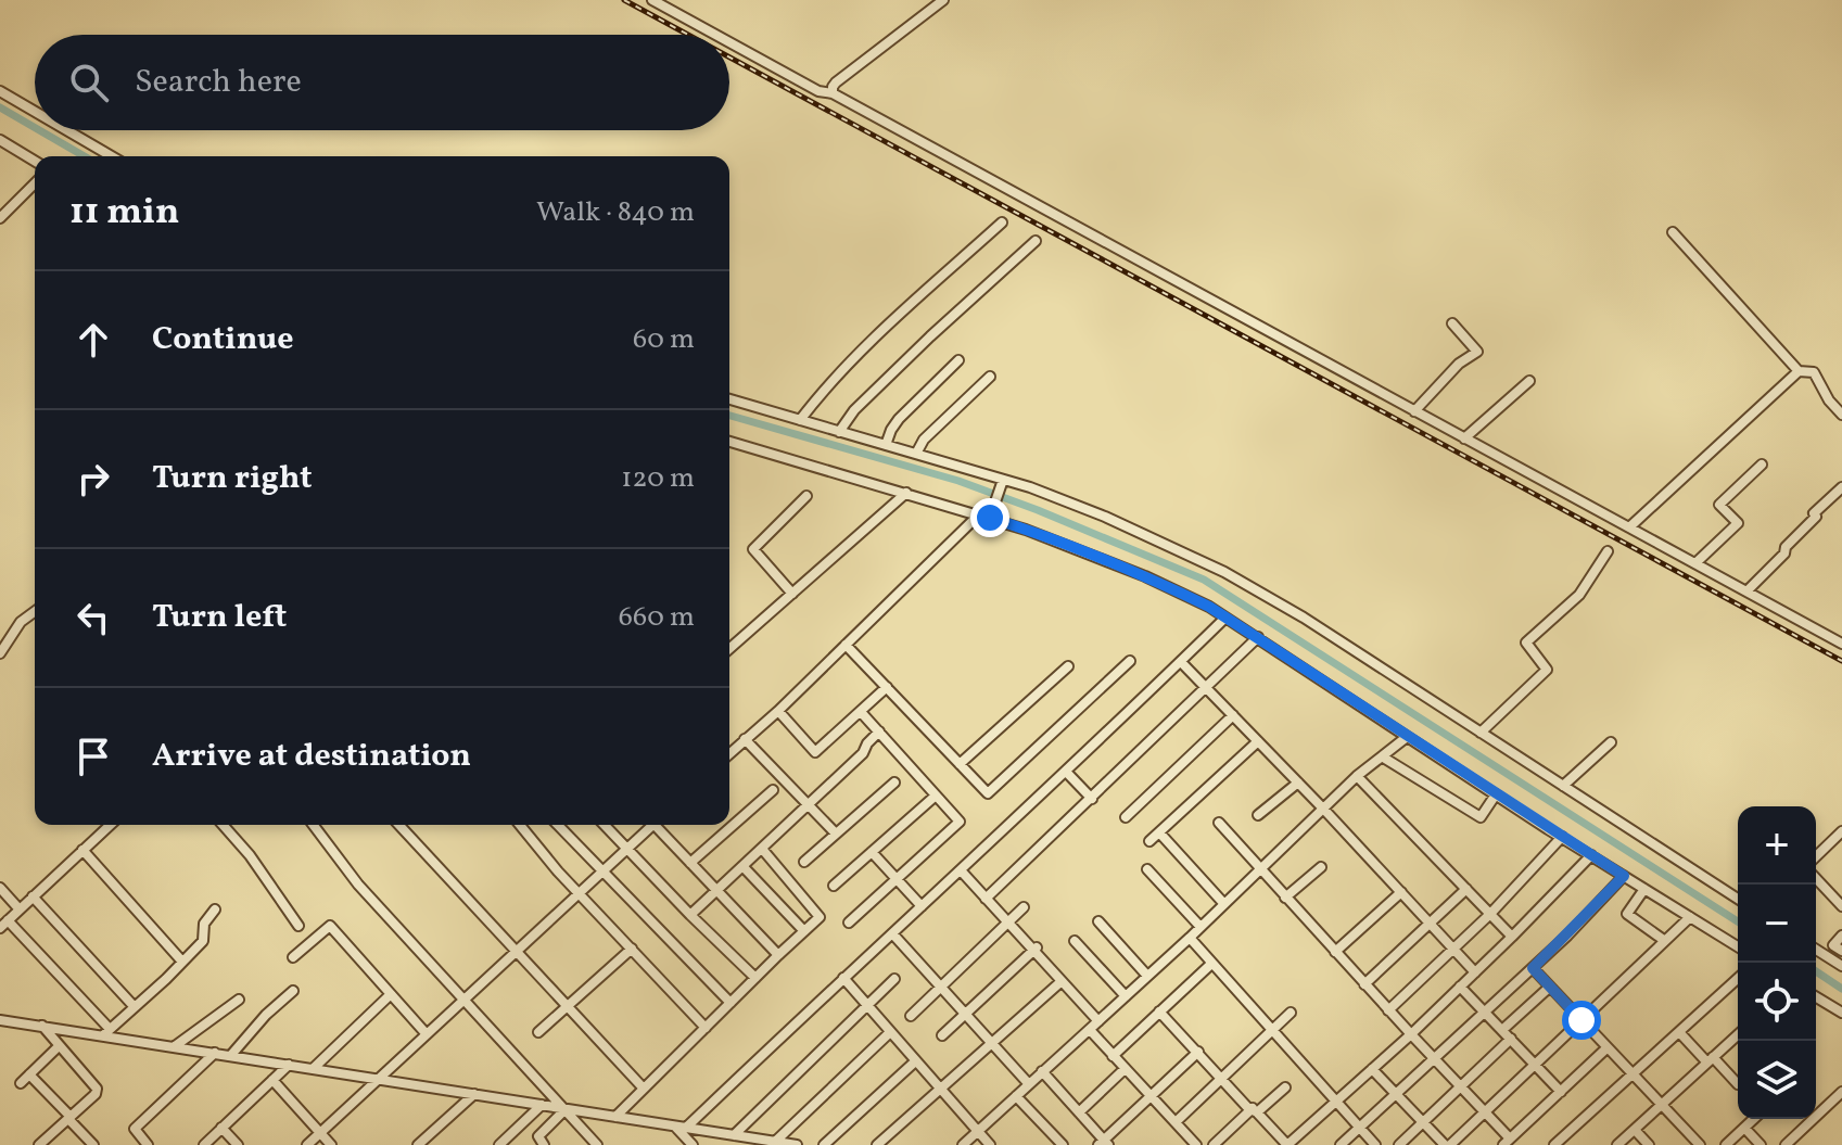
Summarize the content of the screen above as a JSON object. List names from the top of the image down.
{
  "page": {
    "search": "Search here",
    "heading": ["11 min", "Walk · 840 m"],
    "list": [
      ["Continue", "60 m"],
      ["Turn right", "120 m"],
      ["Turn left", "660 m"],
      "Arrive at destination"
    ],
    "map_buttons": ["+", "−"]
  }
}
